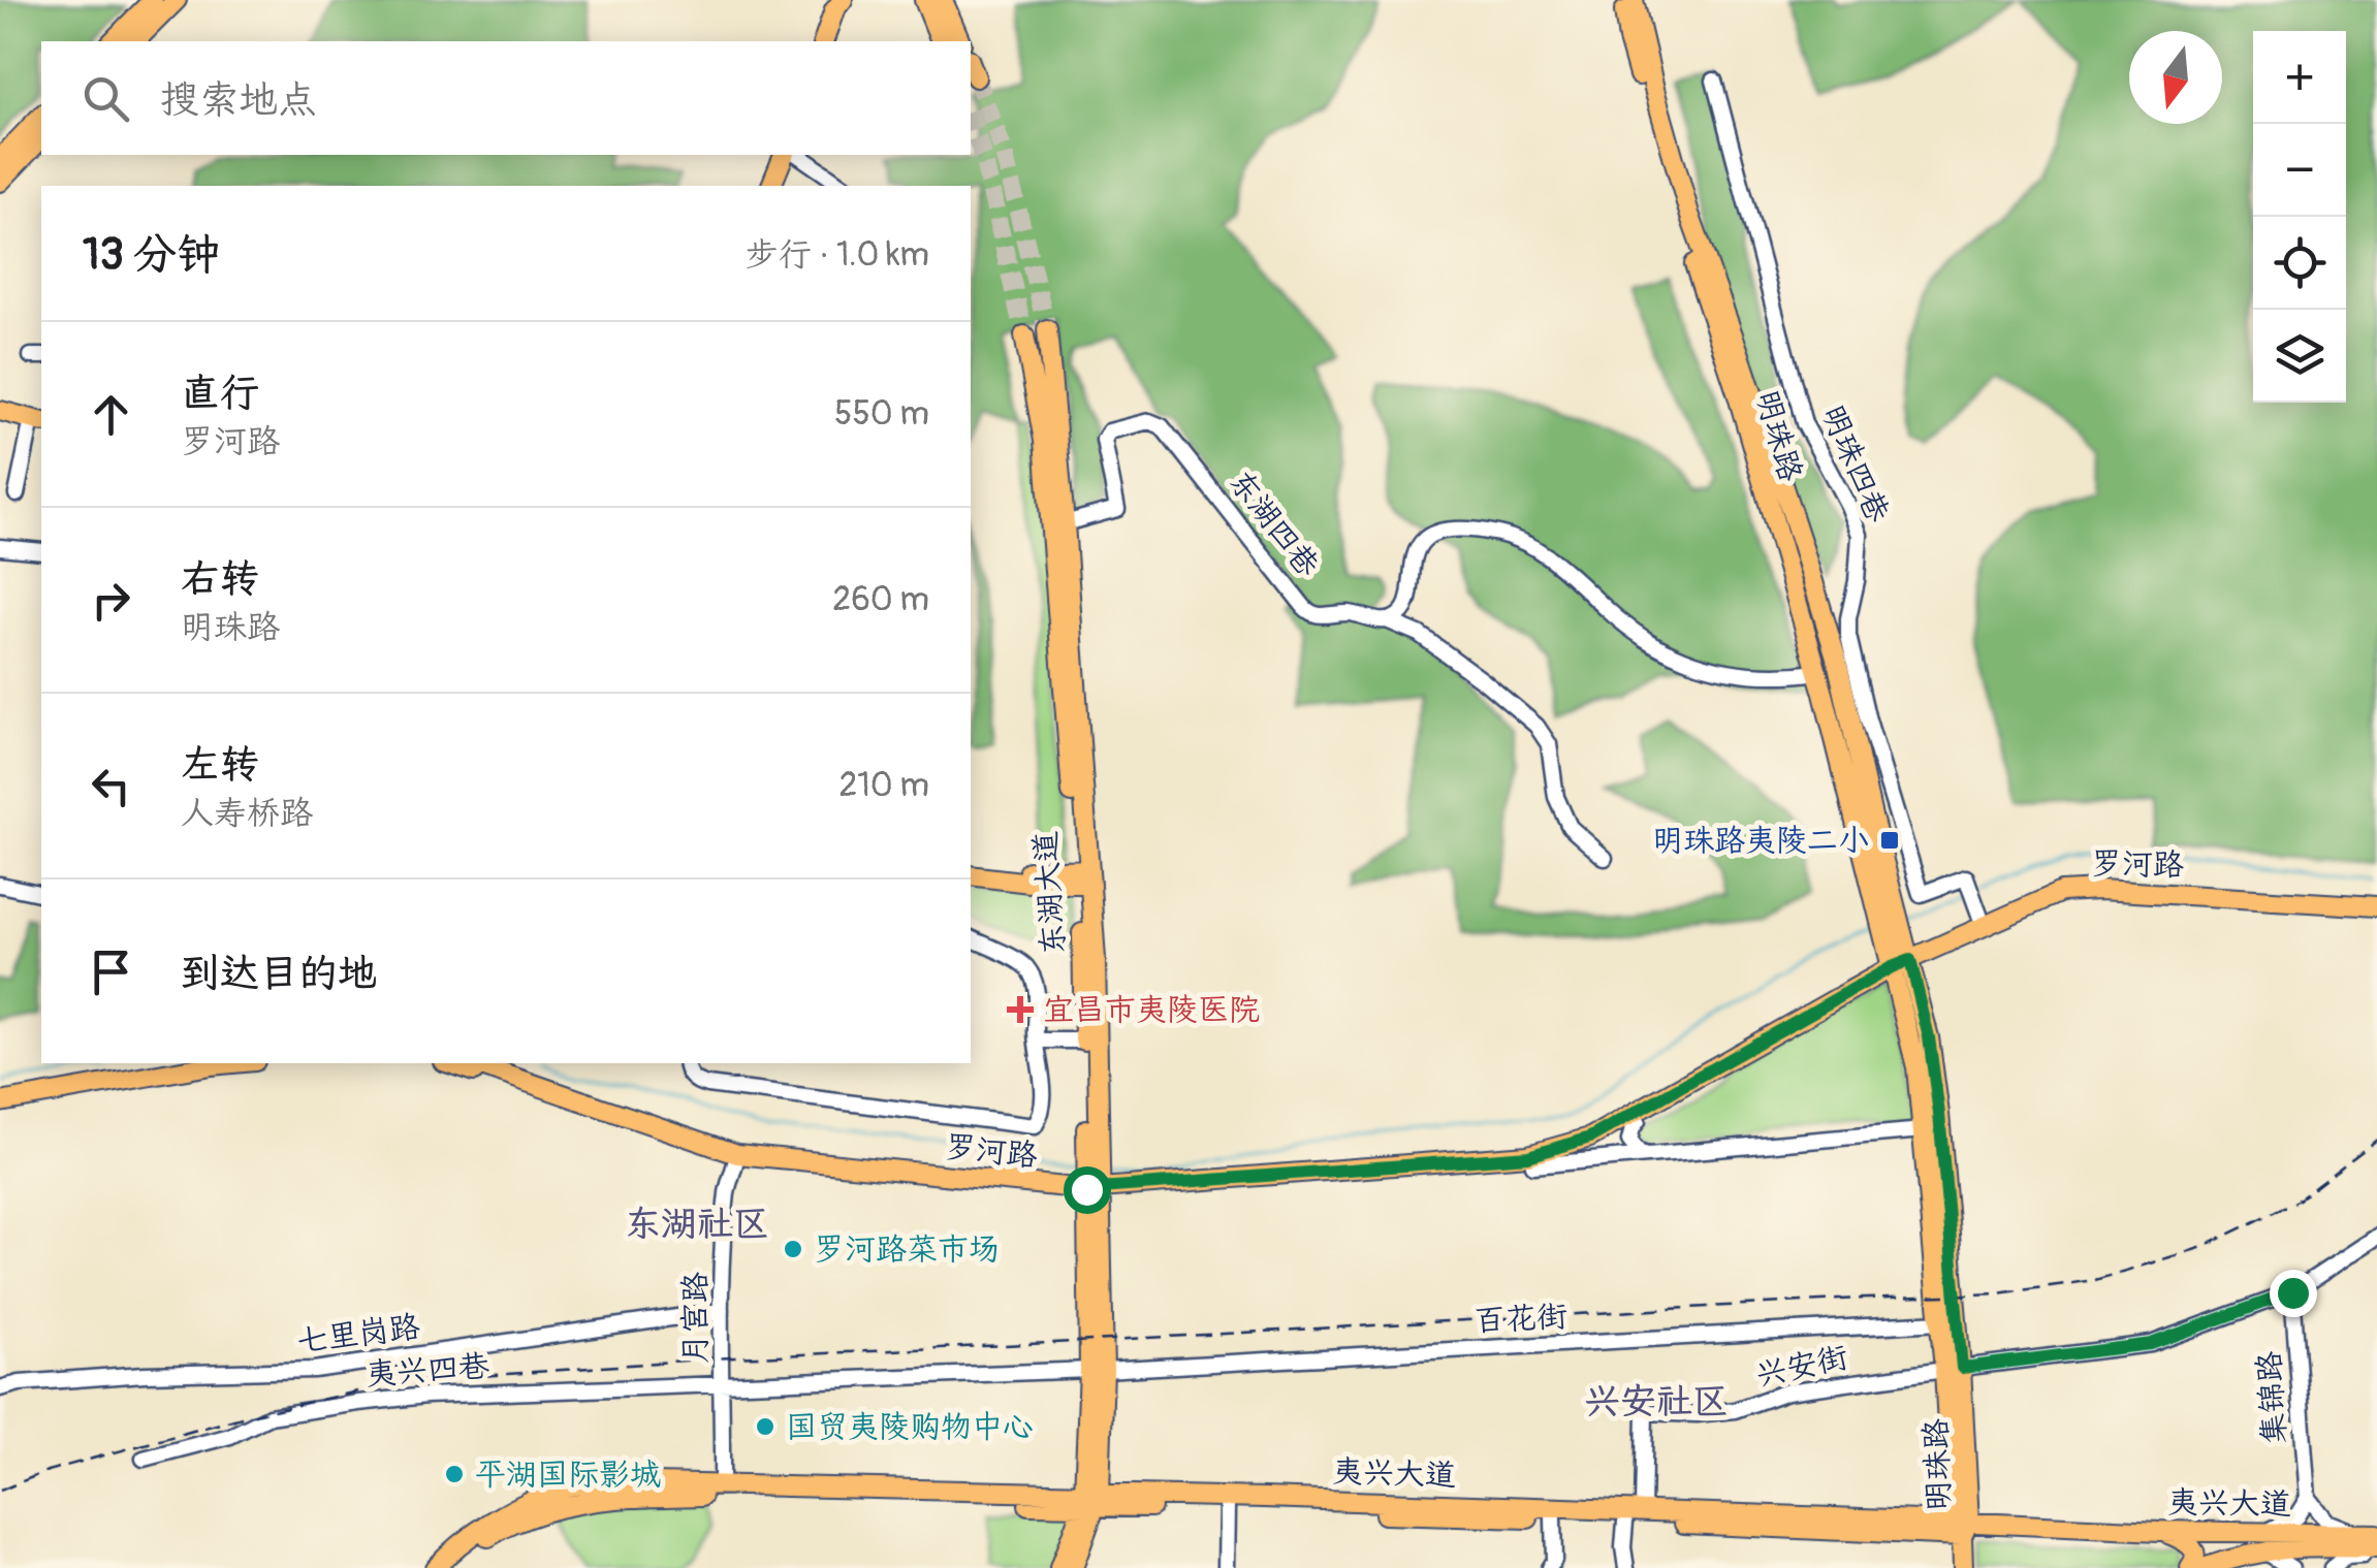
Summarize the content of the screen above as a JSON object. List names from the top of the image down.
{
  "streets": {
    "main road": [
      "明珠路",
      "罗河路",
      "东湖大道",
      "夷兴大道"
    ],
    "street": [
      "明珠四巷",
      "东湖四巷",
      "月宫路",
      "百花街",
      "七里岗路",
      "兴安街",
      "夷兴四巷",
      "集锦路"
    ]
  },
  "crossings": [
    ["明珠路", "罗河路"],
    ["明珠路", "百花街"],
    ["明珠路", "兴安街"],
    ["明珠路", "夷兴大道"],
    ["明珠四巷", "罗河路"],
    ["东湖四巷", "东湖大道"],
    ["罗河路", "东湖大道"],
    ["罗河路", "月宫路"],
    ["东湖大道", "百花街"],
    ["东湖大道", "夷兴大道"],
    ["月宫路", "百花街"],
    ["月宫路", "七里岗路"],
    ["月宫路", "夷兴四巷"],
    ["月宫路", "夷兴大道"],
    ["百花街", "夷兴四巷"],
    ["兴安街", "夷兴大道"]
  ],
  "districts": ["东湖社区", "兴安社区"],
  "places": {
    "transit": ["明珠路夷陵二小"],
    "health": ["宜昌市夷陵医院"],
    "other": ["罗河路菜市场", "国贸夷陵购物中心", "平湖国际影城"]
  },
  "north": "bottom",
  "page": {
    "map_buttons": ["+", "−"],
    "search": "搜索地点",
    "heading": ["13 分钟", "步行 · 1.0 km"],
    "list": [
      ["直行", "罗河路", "550 m"],
      ["右转", "明珠路", "260 m"],
      ["左转", "人寿桥路", "210 m"],
      "到达目的地"
    ]
  }
}
